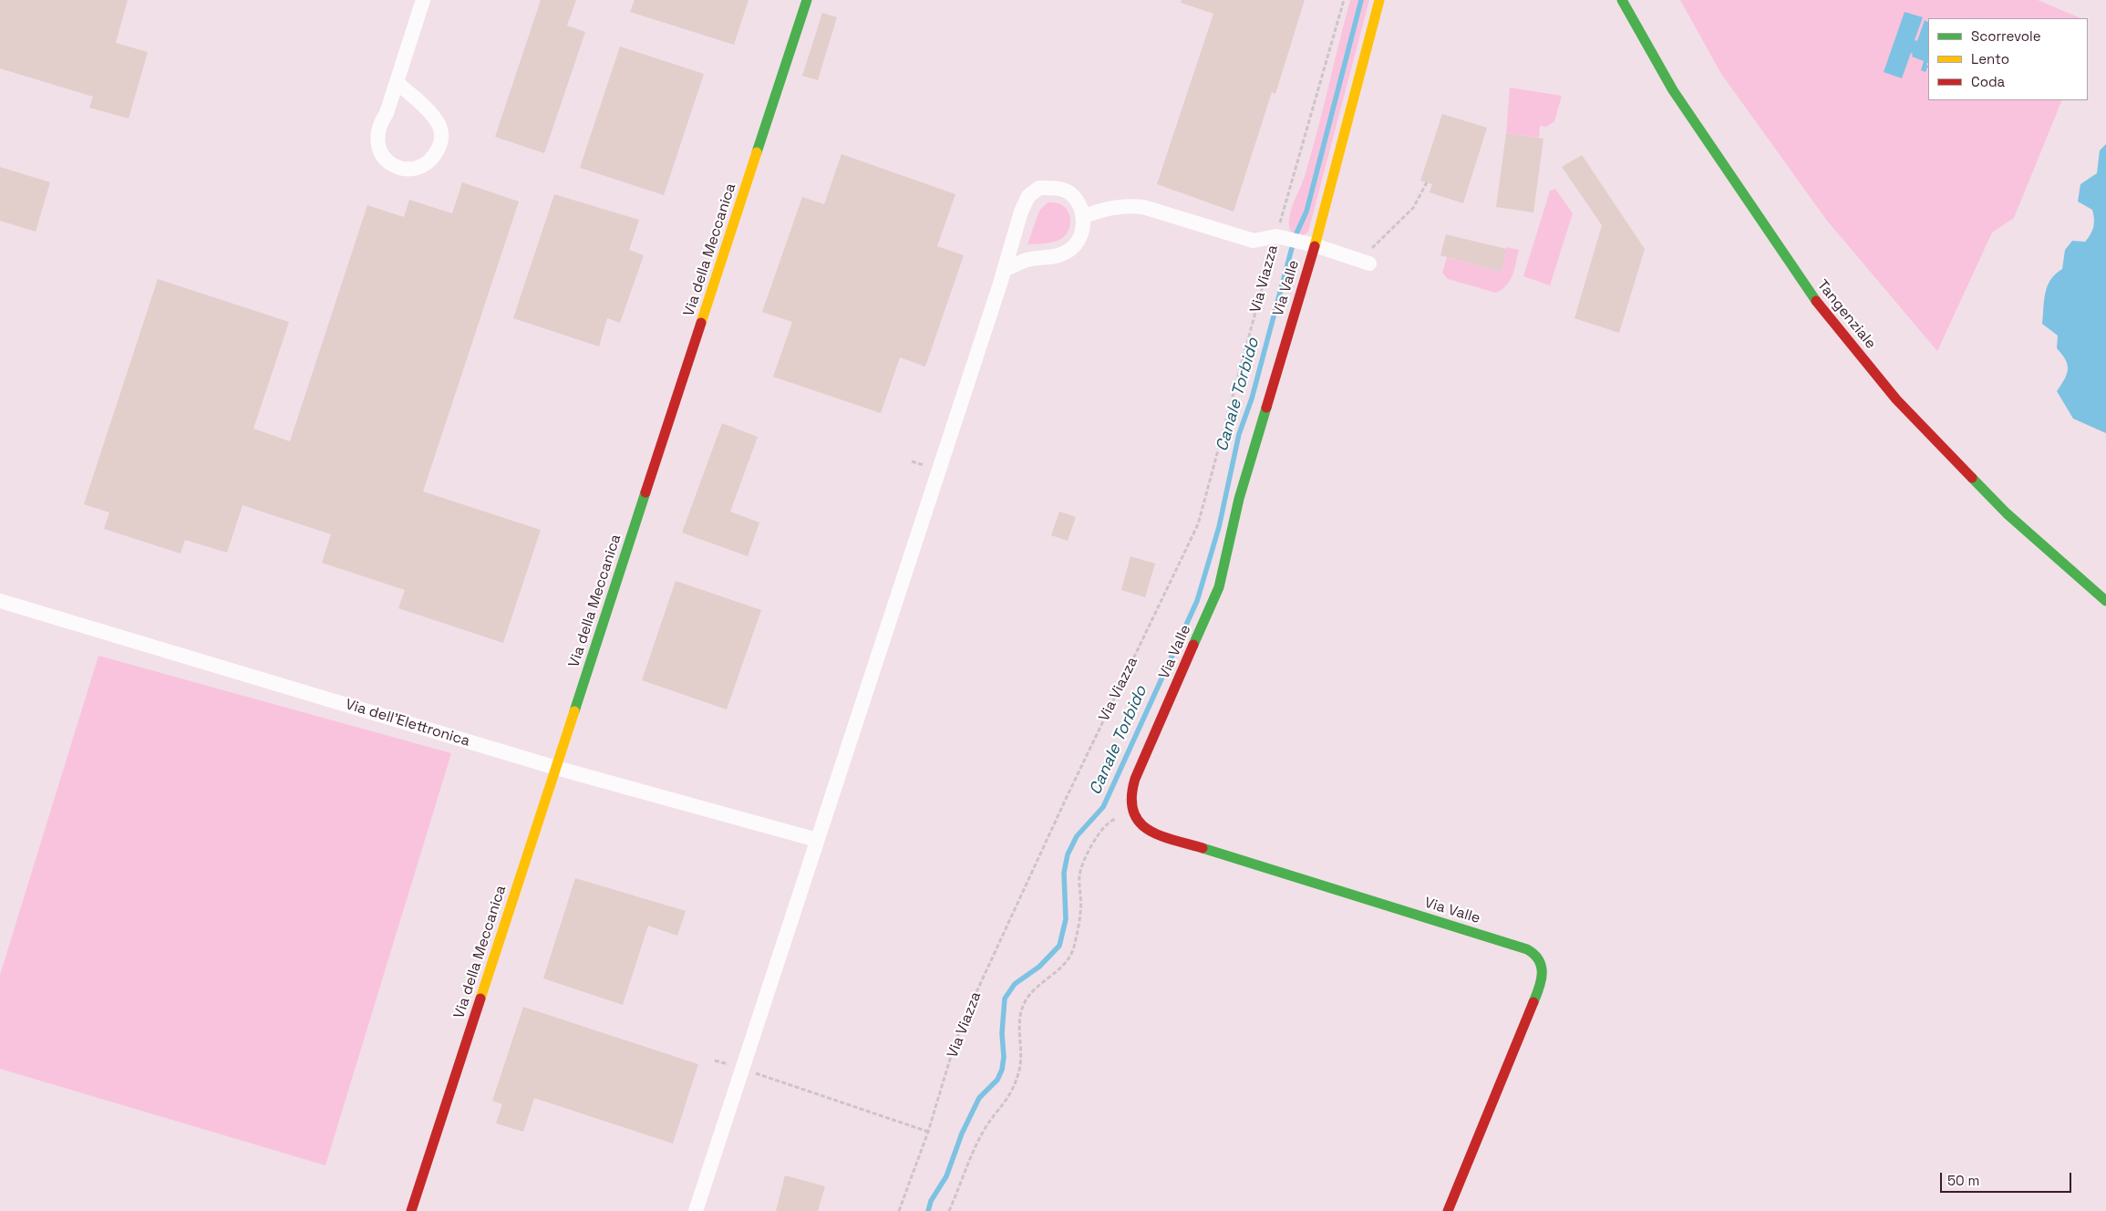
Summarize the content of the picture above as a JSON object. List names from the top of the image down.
{
  "streets": {
    "street": [
      "Via della Meccanica",
      "Via Viazza",
      "Via Valle",
      "Tangenziale",
      "Via dell'Elettronica"
    ]
  },
  "crossings": [
    ["Via della Meccanica", "Via dell'Elettronica"],
    ["Via Viazza", "Via Valle"]
  ],
  "water": ["Canale Torbido"],
  "legend": ["Scorrevole", "Lento", "Coda"],
  "scale_bar": "50 m"
}
